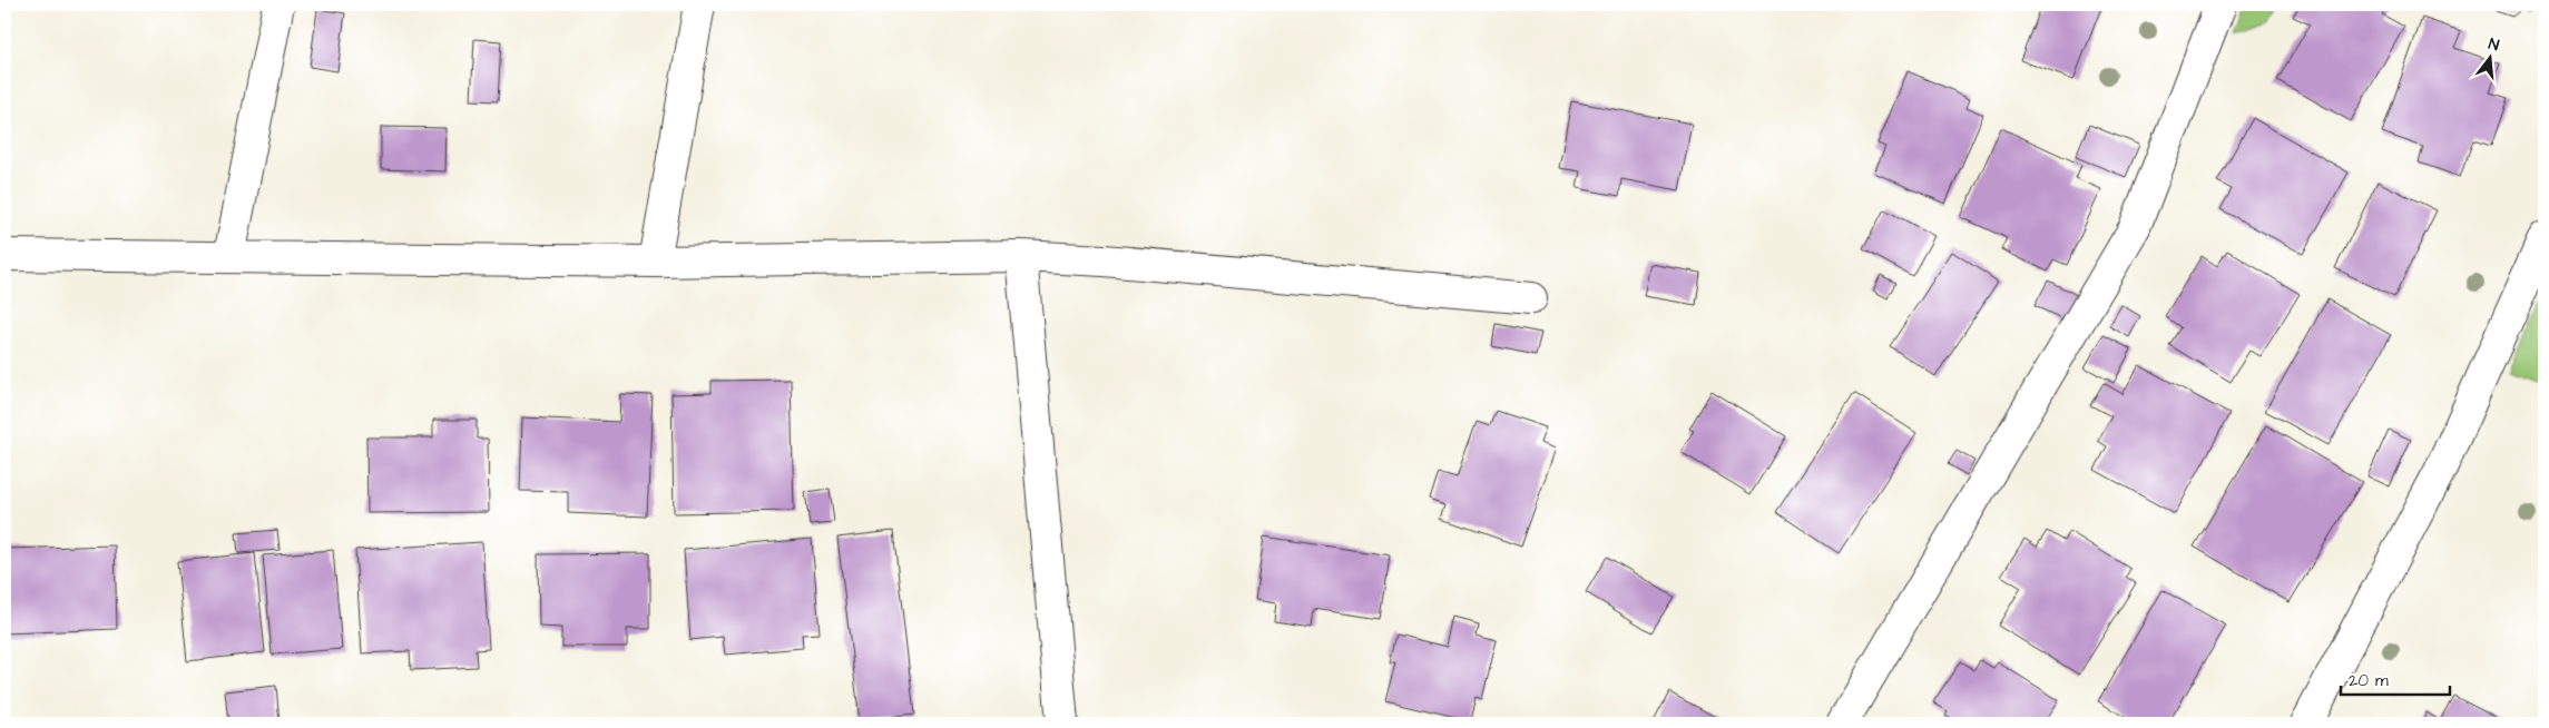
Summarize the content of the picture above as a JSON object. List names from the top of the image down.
{
  "scale_bar": "20 m",
  "north": "top"
}
